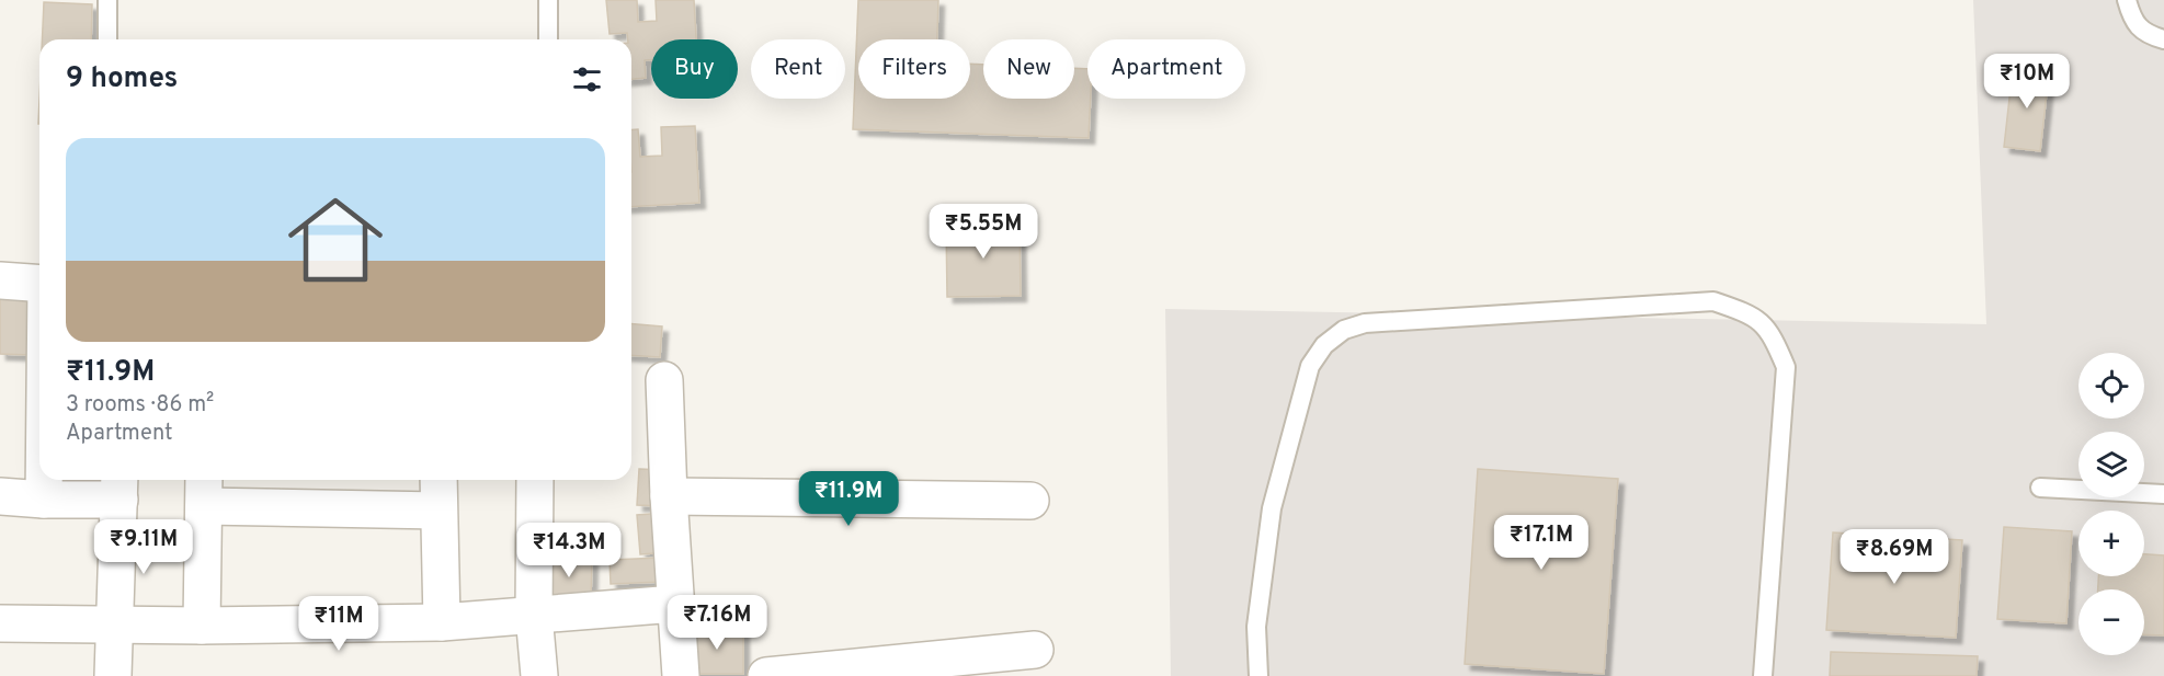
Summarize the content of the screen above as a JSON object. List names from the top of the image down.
{
  "page": {
    "chip": [
      "Buy",
      "Rent",
      "Filters",
      "New",
      "Apartment"
    ],
    "heading": "9 homes",
    "price": [
      "₹10M",
      "₹5.55M",
      "₹11.9M",
      "₹17.1M",
      "₹9.11M",
      "₹14.3M",
      "₹8.69M",
      "₹7.16M",
      "₹11M"
    ],
    "list": [
      {
        "name": "₹11.9M",
        "note": "3 rooms · 86 m² · Apartment"
      }
    ],
    "map_buttons": ["+", "−"]
  }
}
